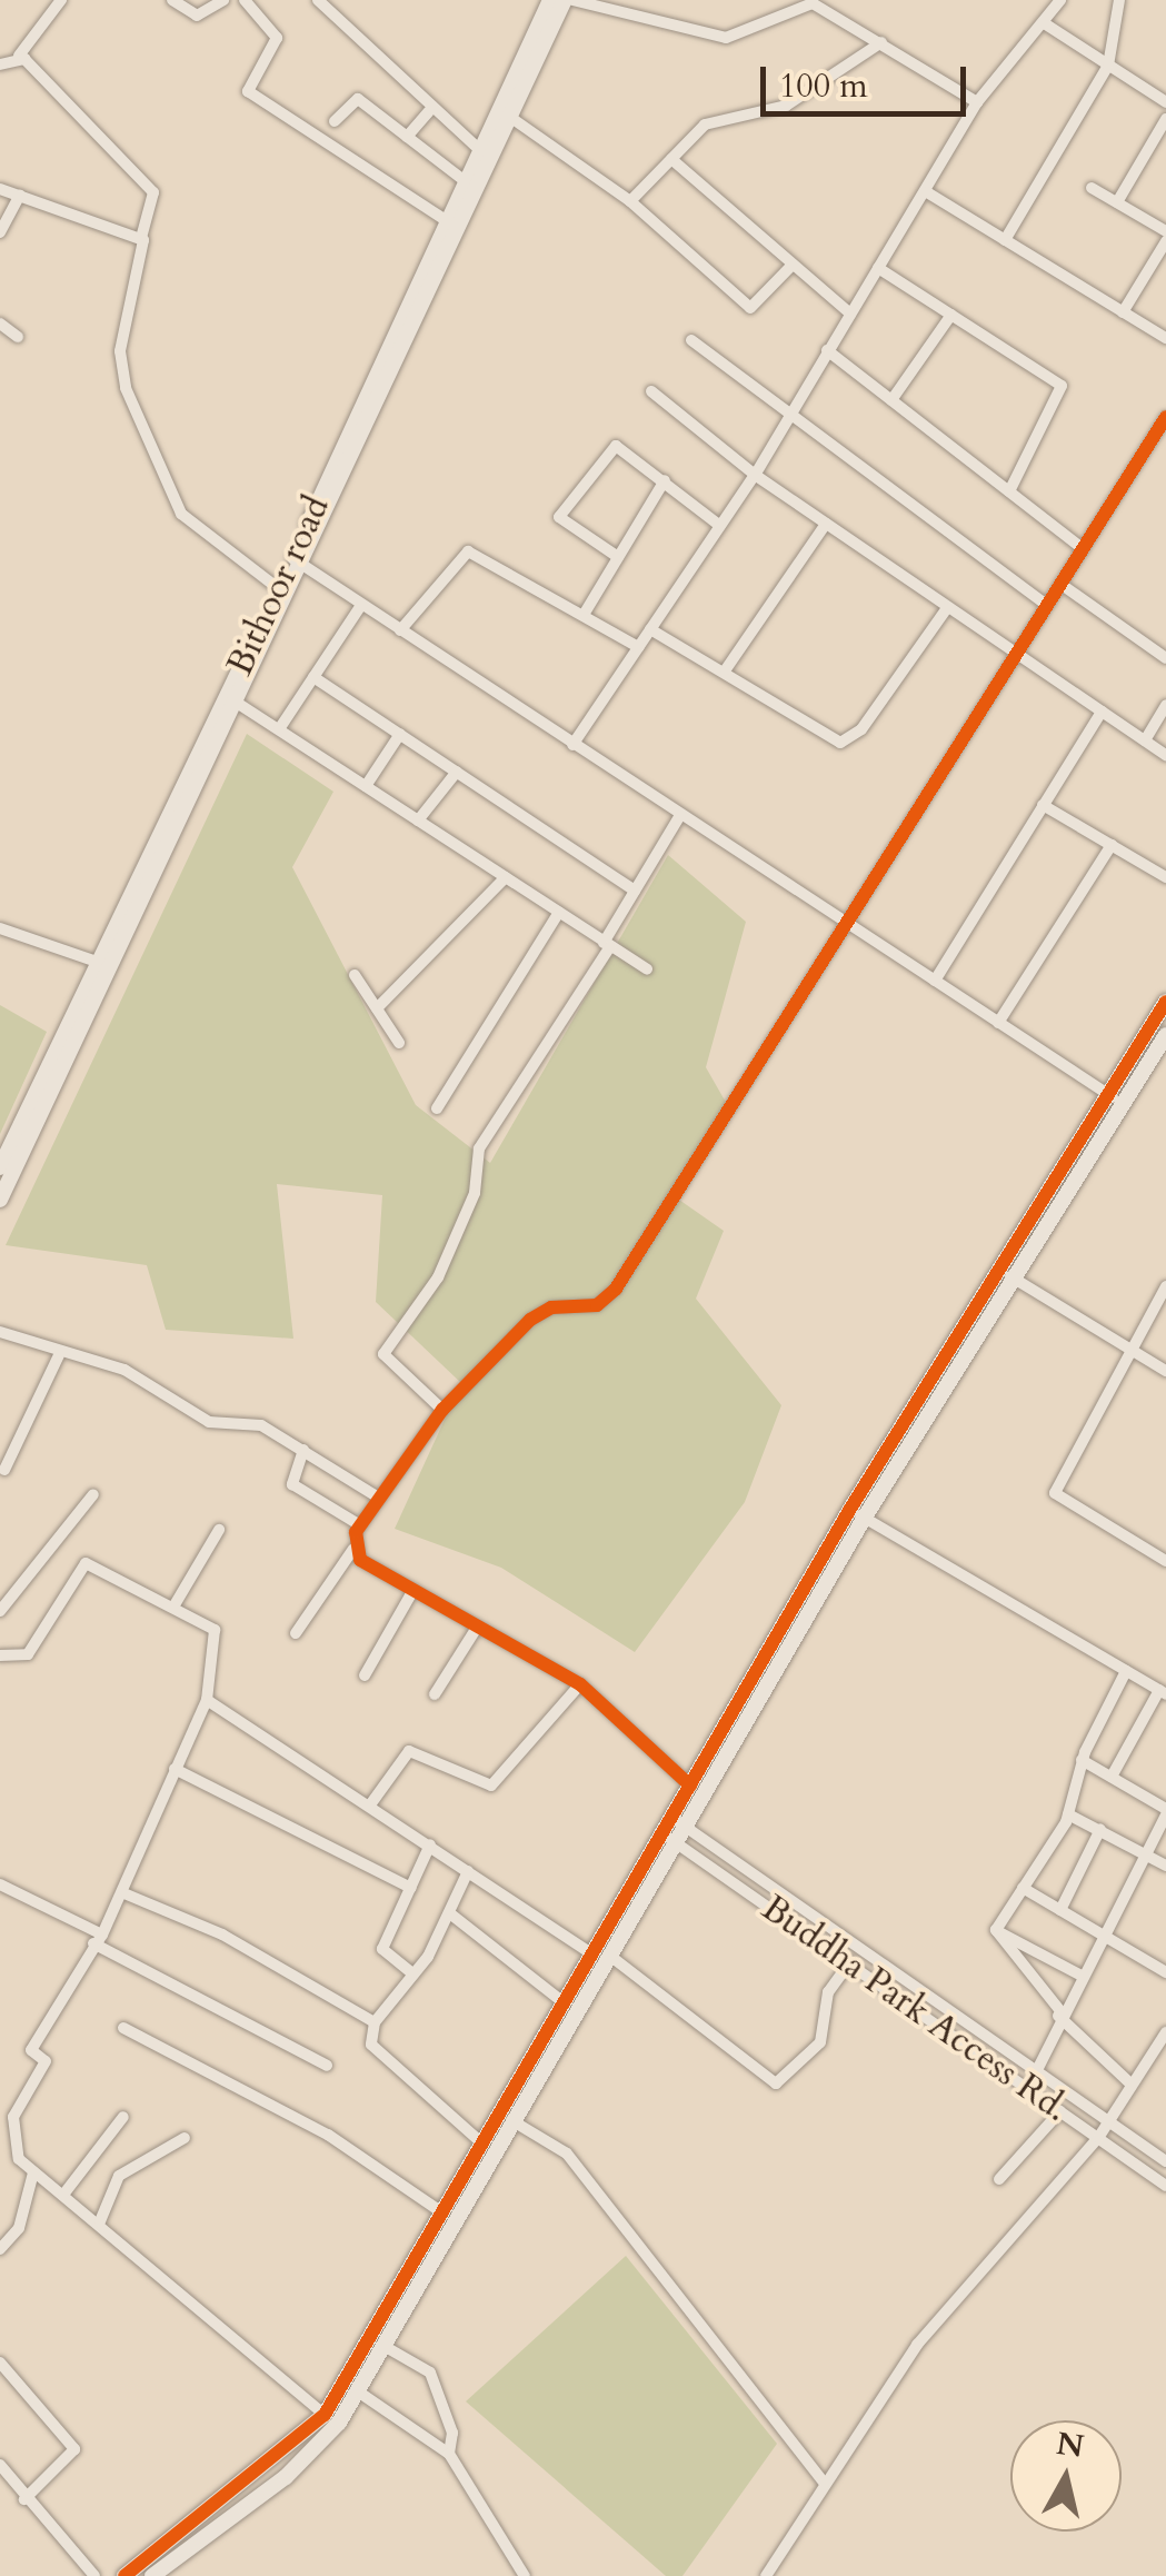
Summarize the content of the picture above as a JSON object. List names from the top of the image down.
{
  "streets": {
    "street": ["Bithoor road", "Buddha Park Access Rd."]
  },
  "scale_bar": "100 m",
  "north": "top"
}
